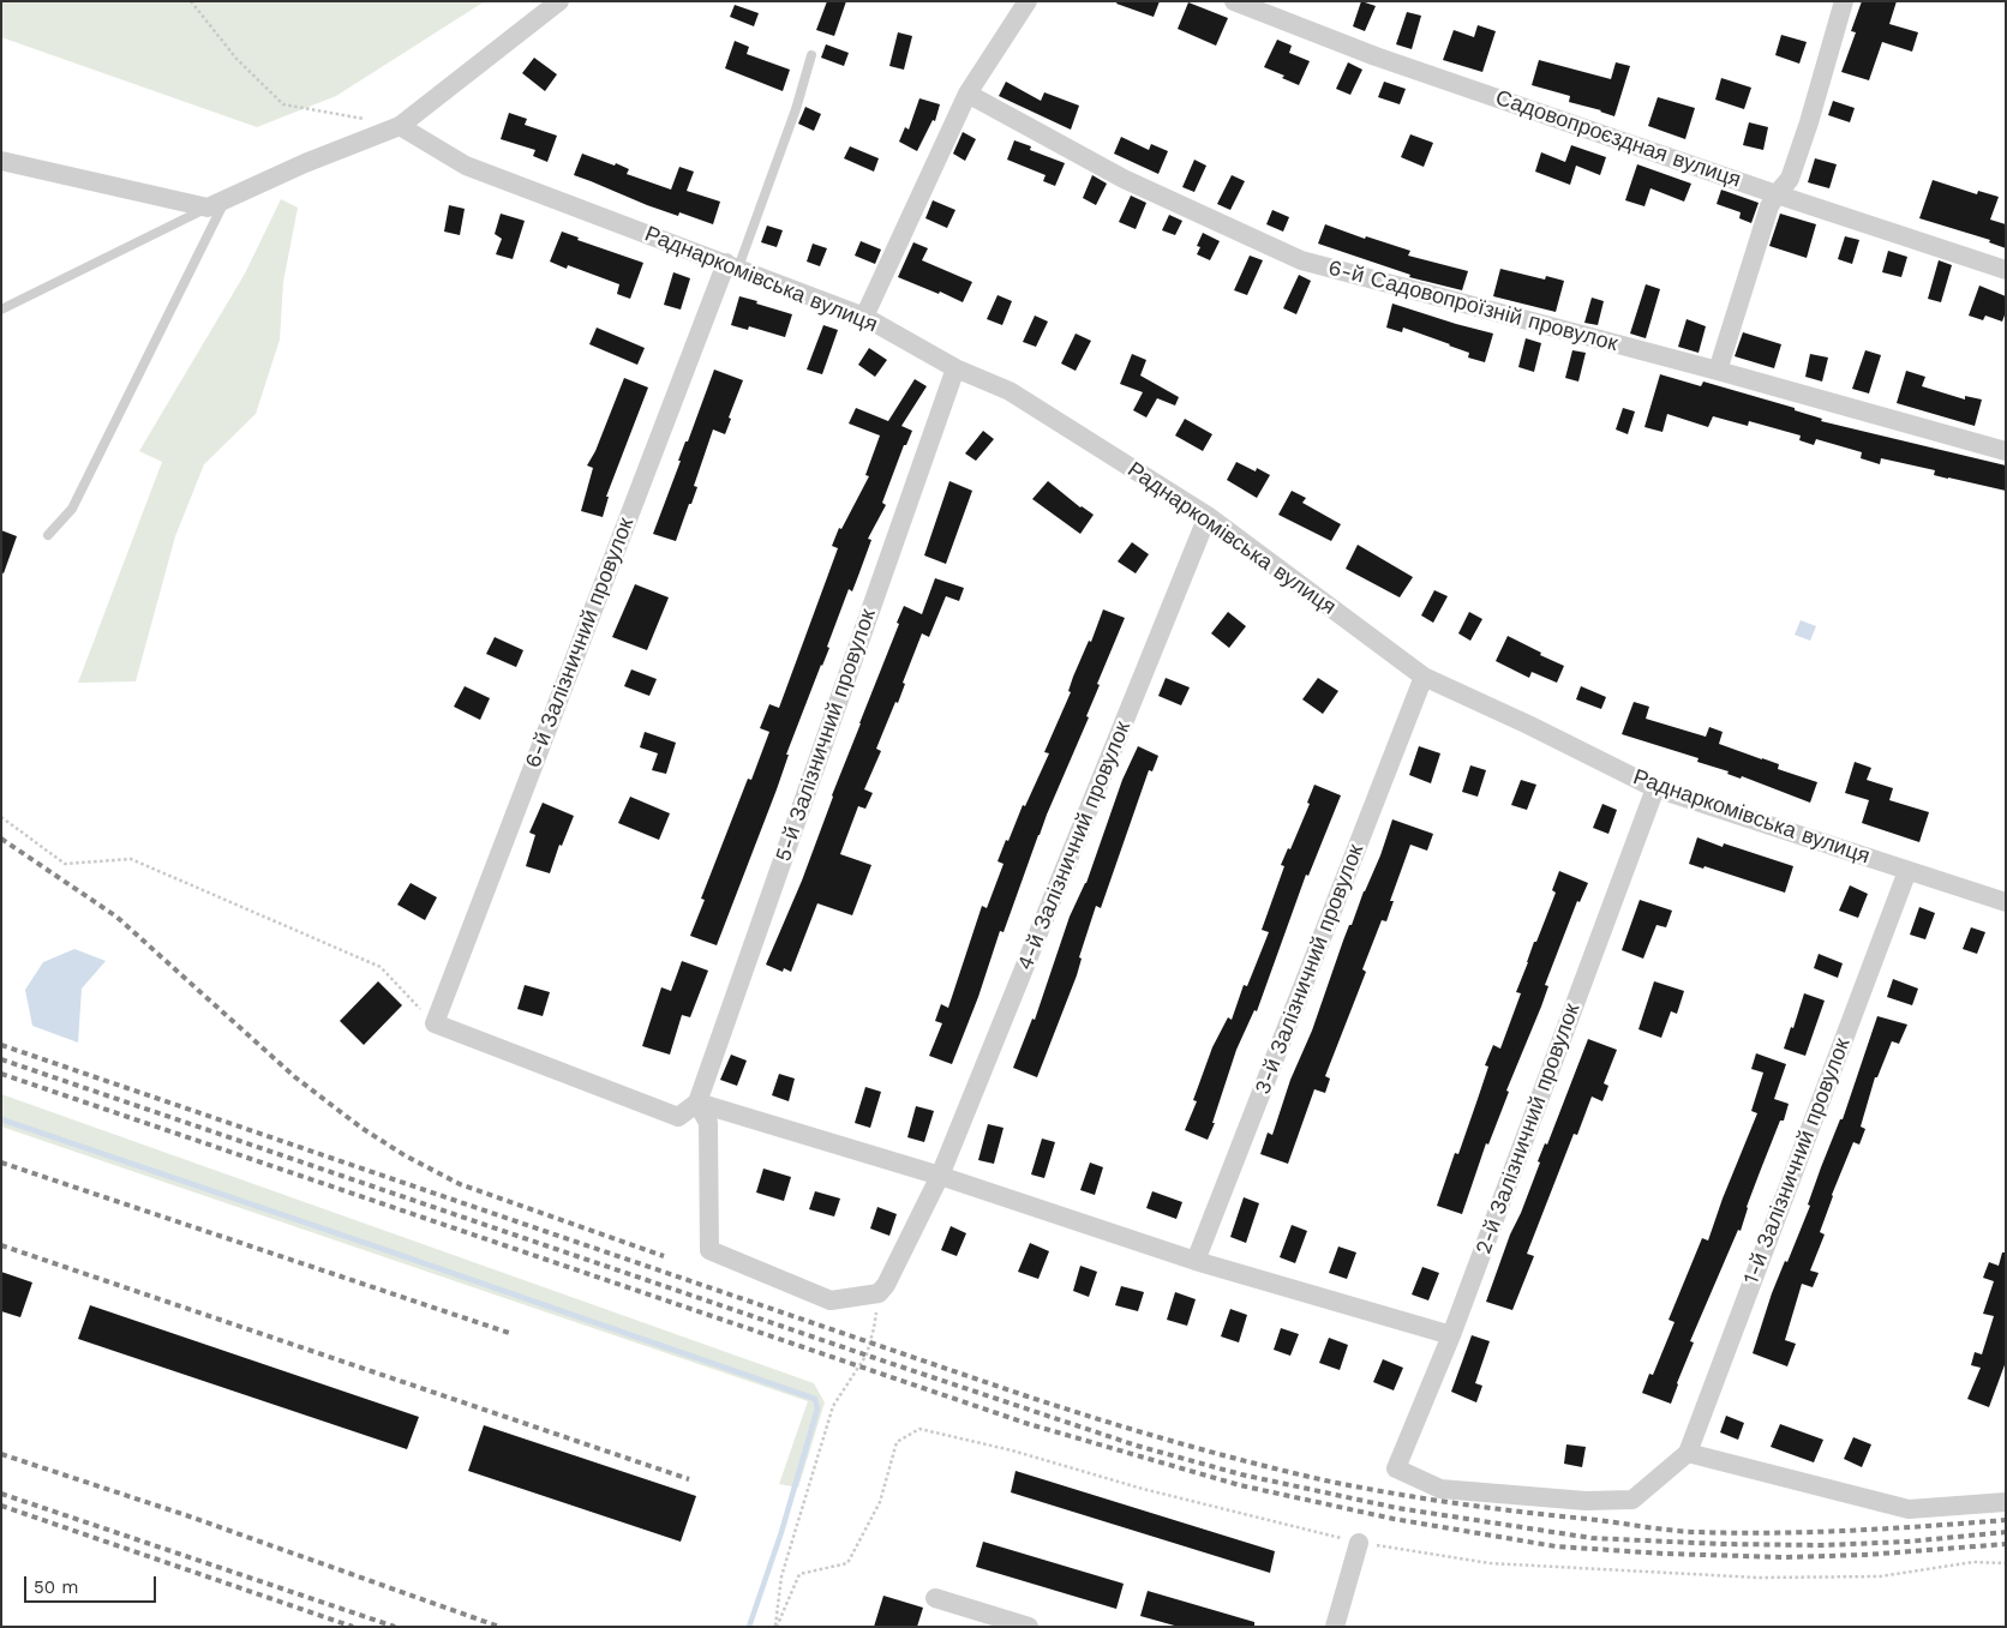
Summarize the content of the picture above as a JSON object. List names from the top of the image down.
{
  "streets": {
    "street": [
      "Садовопроєздная вулиця",
      "Раднаркомівська вулиця",
      "6-й Садовопроїзній провулок",
      "6-й Залізничний провулок",
      "5-й Залізничний провулок",
      "4-й Залізничний провулок",
      "3-й Залізничний провулок",
      "2-й Залізничний провулок",
      "1-й Залізничний провулок"
    ]
  },
  "crossings": [
    ["Раднаркомівська вулиця", "6-й Залізничний провулок"],
    ["Раднаркомівська вулиця", "5-й Залізничний провулок"],
    ["Раднаркомівська вулиця", "4-й Залізничний провулок"],
    ["Раднаркомівська вулиця", "3-й Залізничний провулок"],
    ["Раднаркомівська вулиця", "2-й Залізничний провулок"],
    ["Раднаркомівська вулиця", "1-й Залізничний провулок"],
    ["2-й Залізничний провулок", "1-й Залізничний провулок"]
  ],
  "scale_bar": "50 m"
}
